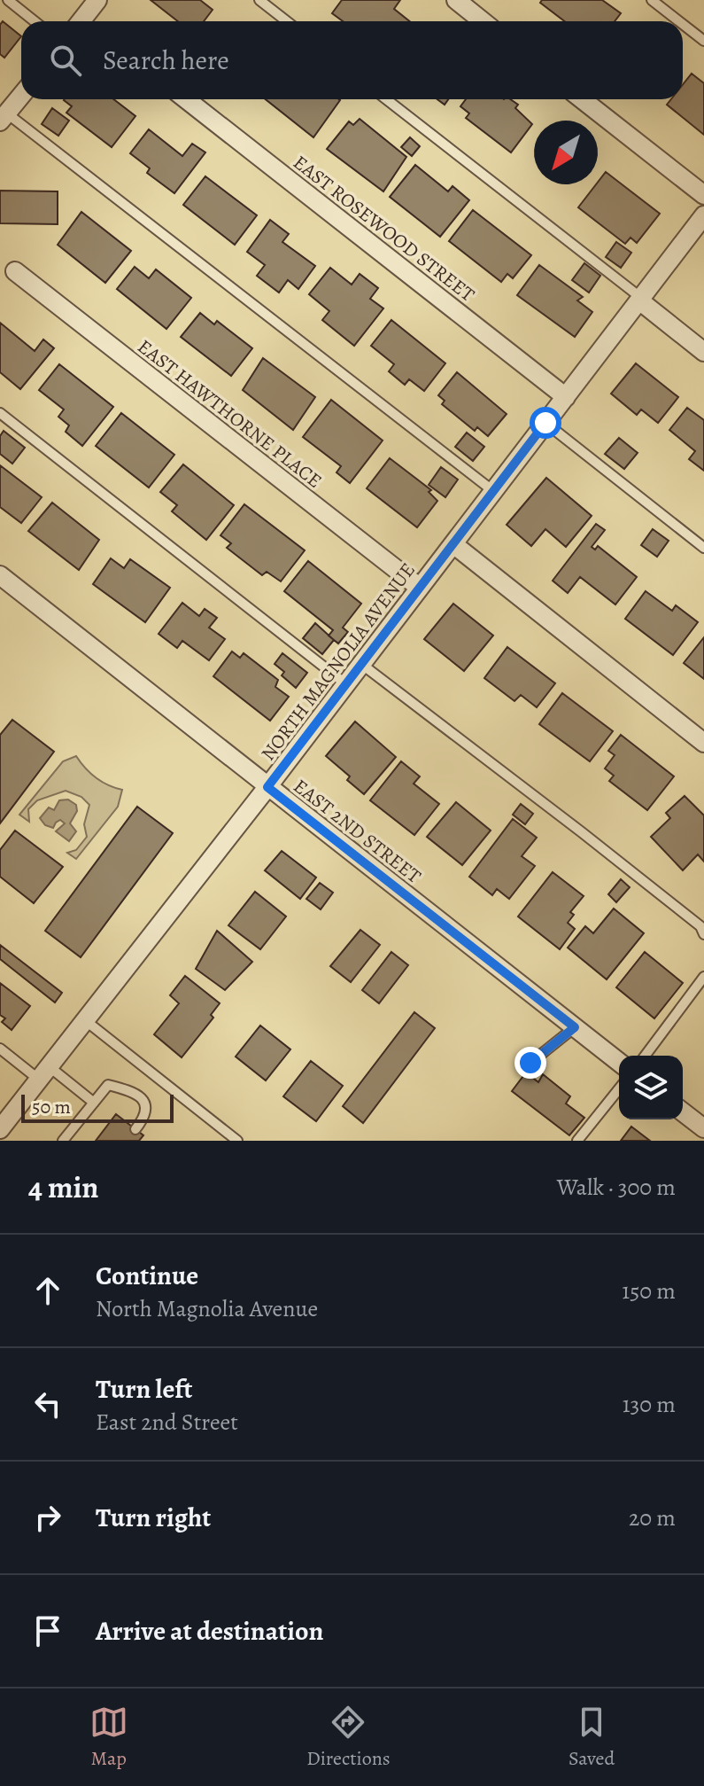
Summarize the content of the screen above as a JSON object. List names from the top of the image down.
{
  "streets": {
    "street": [
      "EAST ROSEWOOD STREET",
      "EAST HAWTHORNE PLACE",
      "NORTH MAGNOLIA AVENUE",
      "EAST 2ND STREET"
    ]
  },
  "crossings": [
    ["EAST ROSEWOOD STREET", "NORTH MAGNOLIA AVENUE"],
    ["EAST HAWTHORNE PLACE", "NORTH MAGNOLIA AVENUE"],
    ["NORTH MAGNOLIA AVENUE", "EAST 2ND STREET"]
  ],
  "scale_bar": "50 m",
  "north": "bottom left",
  "page": {
    "search": "Search here",
    "scale": "50 m",
    "heading": ["4 min", "Walk · 300 m"],
    "list": [
      ["Continue", "North Magnolia Avenue", "150 m"],
      ["Turn left", "East 2nd Street", "130 m"],
      ["Turn right", "20 m"],
      "Arrive at destination"
    ],
    "nav": ["Map", "Directions", "Saved"]
  }
}
